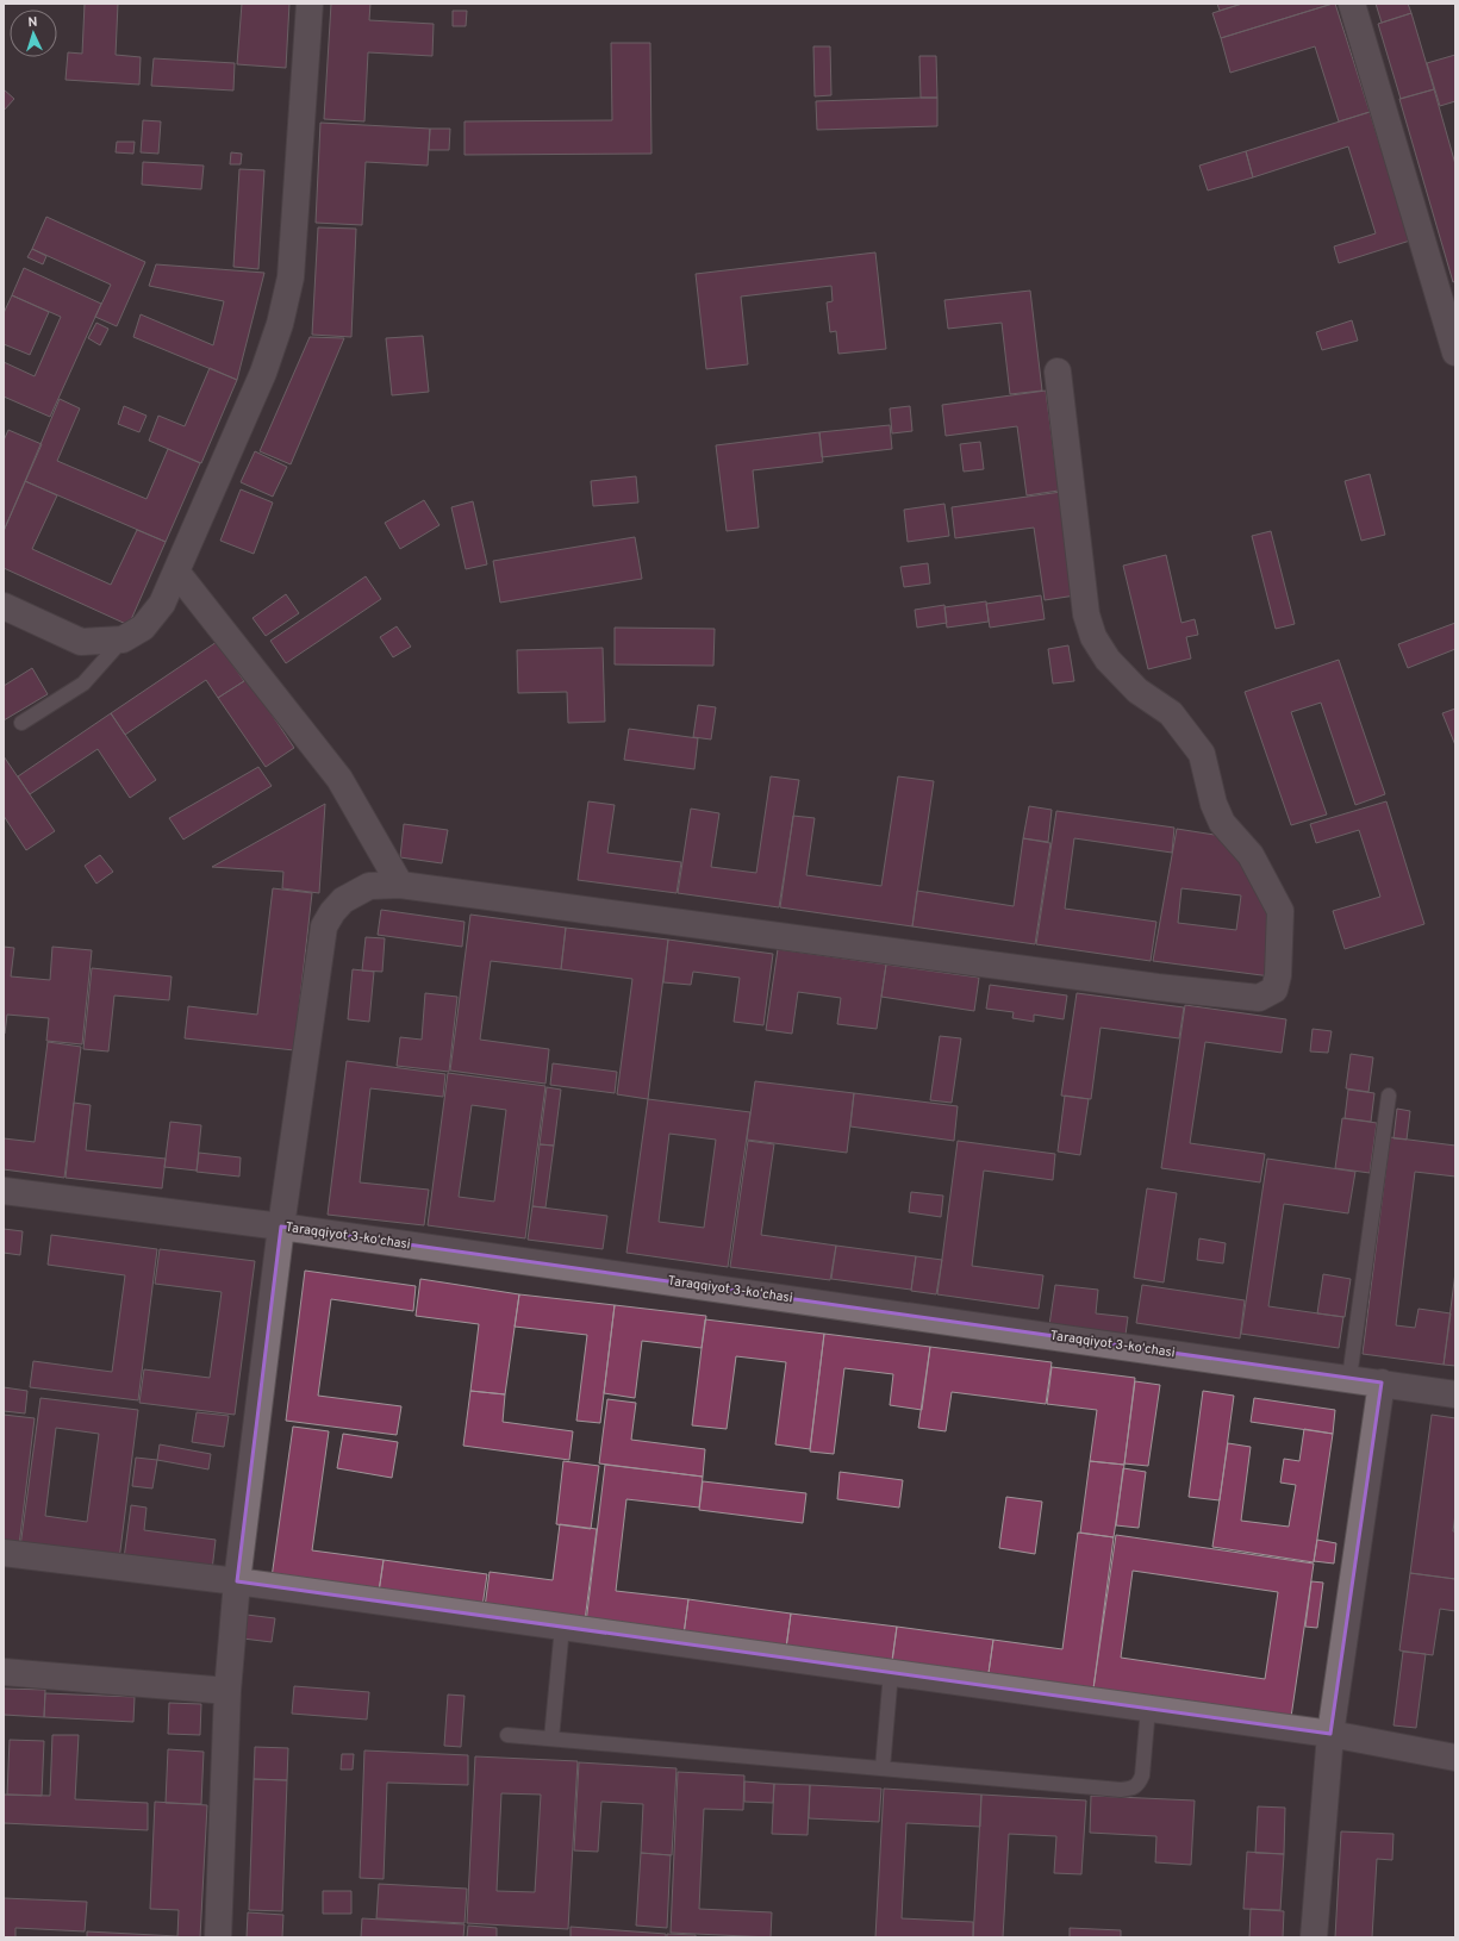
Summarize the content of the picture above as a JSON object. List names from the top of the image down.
{
  "streets": {
    "street": ["Taraqqiyot 3-koʻchasi"]
  },
  "north": "top"
}
